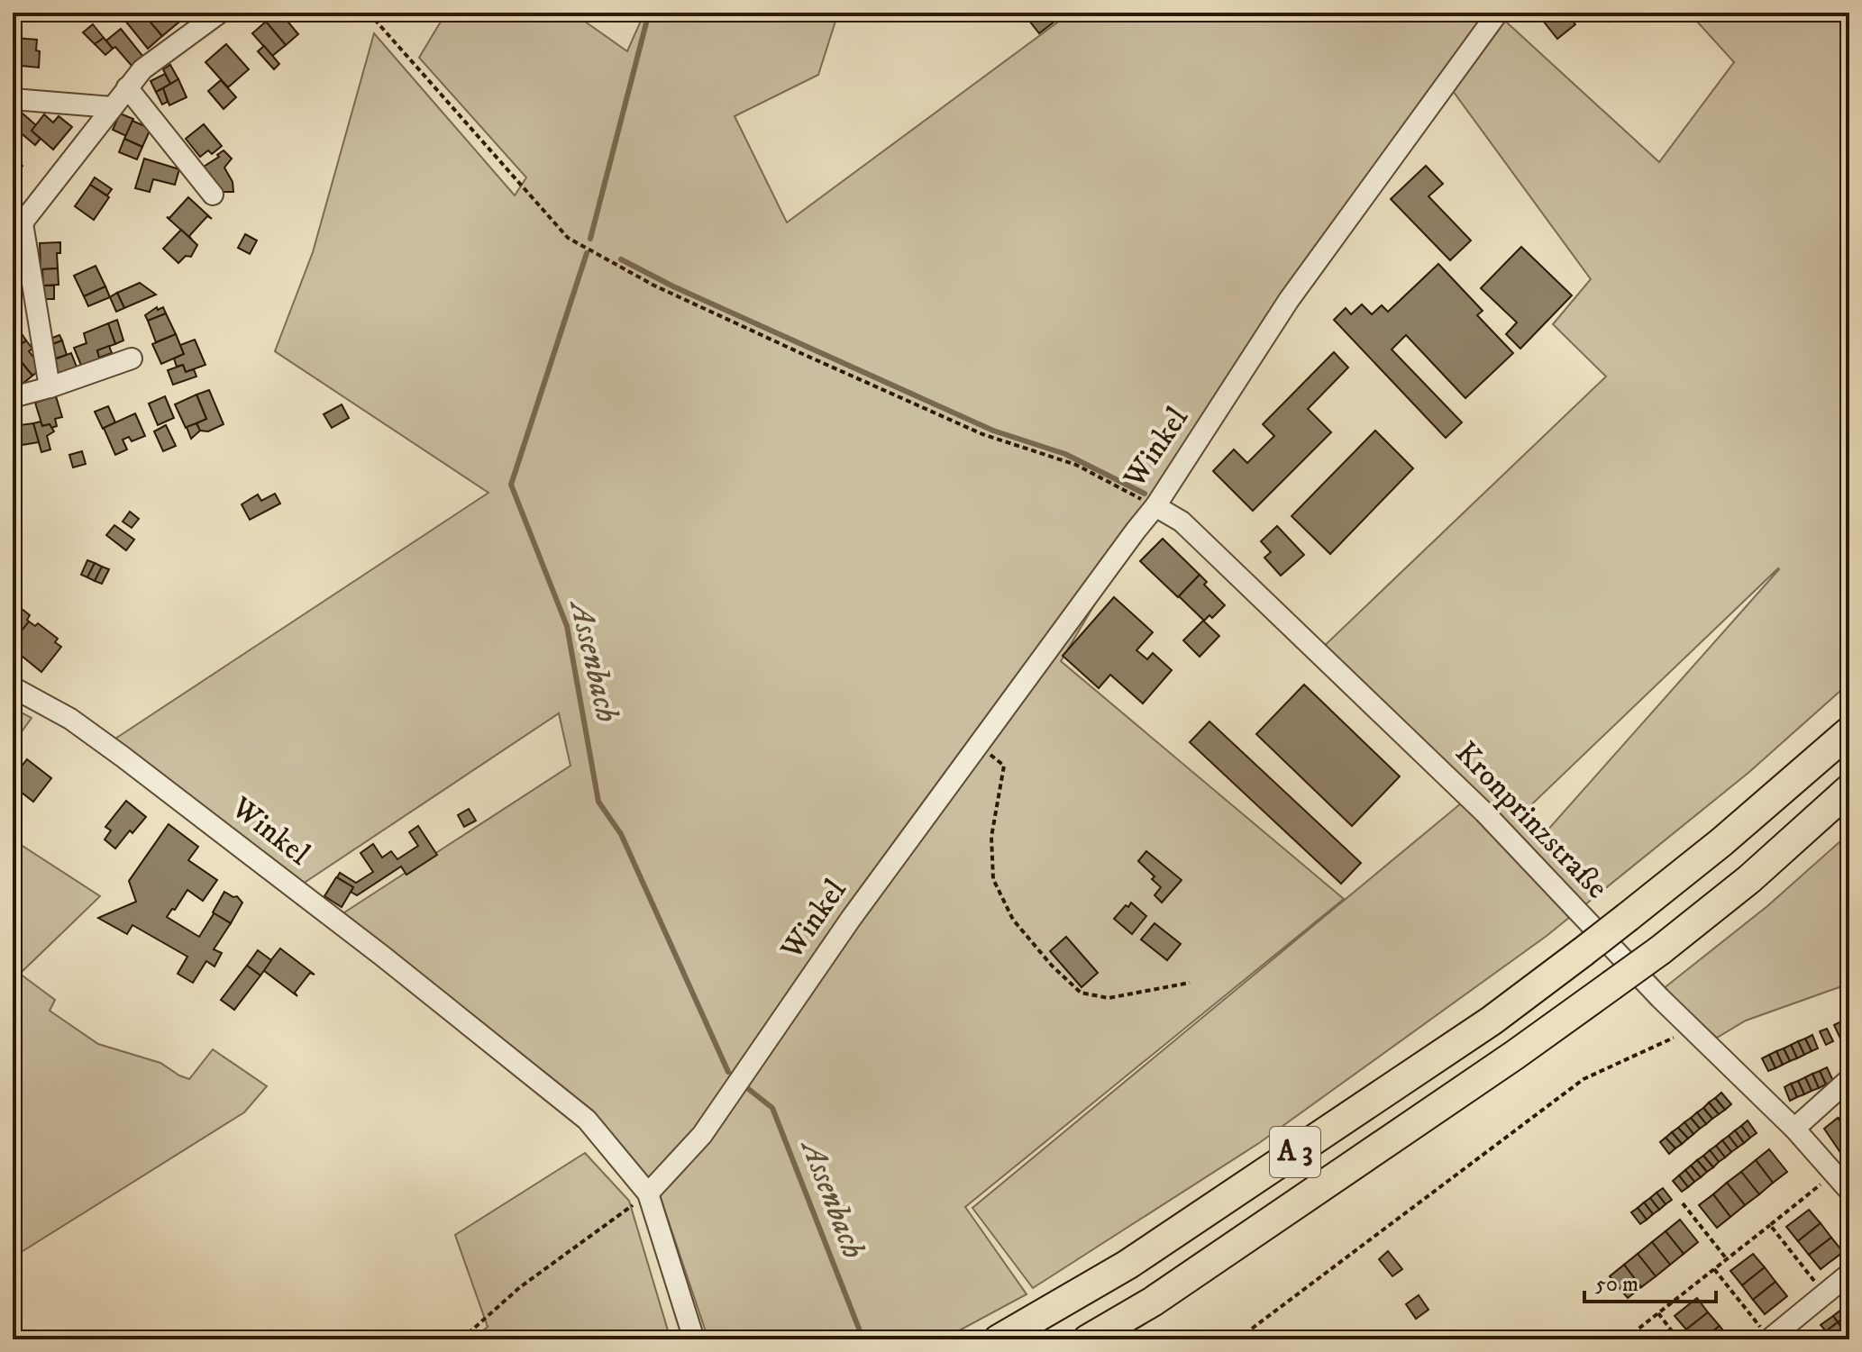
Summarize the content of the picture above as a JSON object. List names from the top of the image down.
{
  "streets": {
    "highway": ["A 3"],
    "street": ["Winkel", "Kronprinzstraße"]
  },
  "crossings": [
    ["Winkel", "Kronprinzstraße"]
  ],
  "water": ["Assenbach"],
  "scale_bar": "50 m"
}
